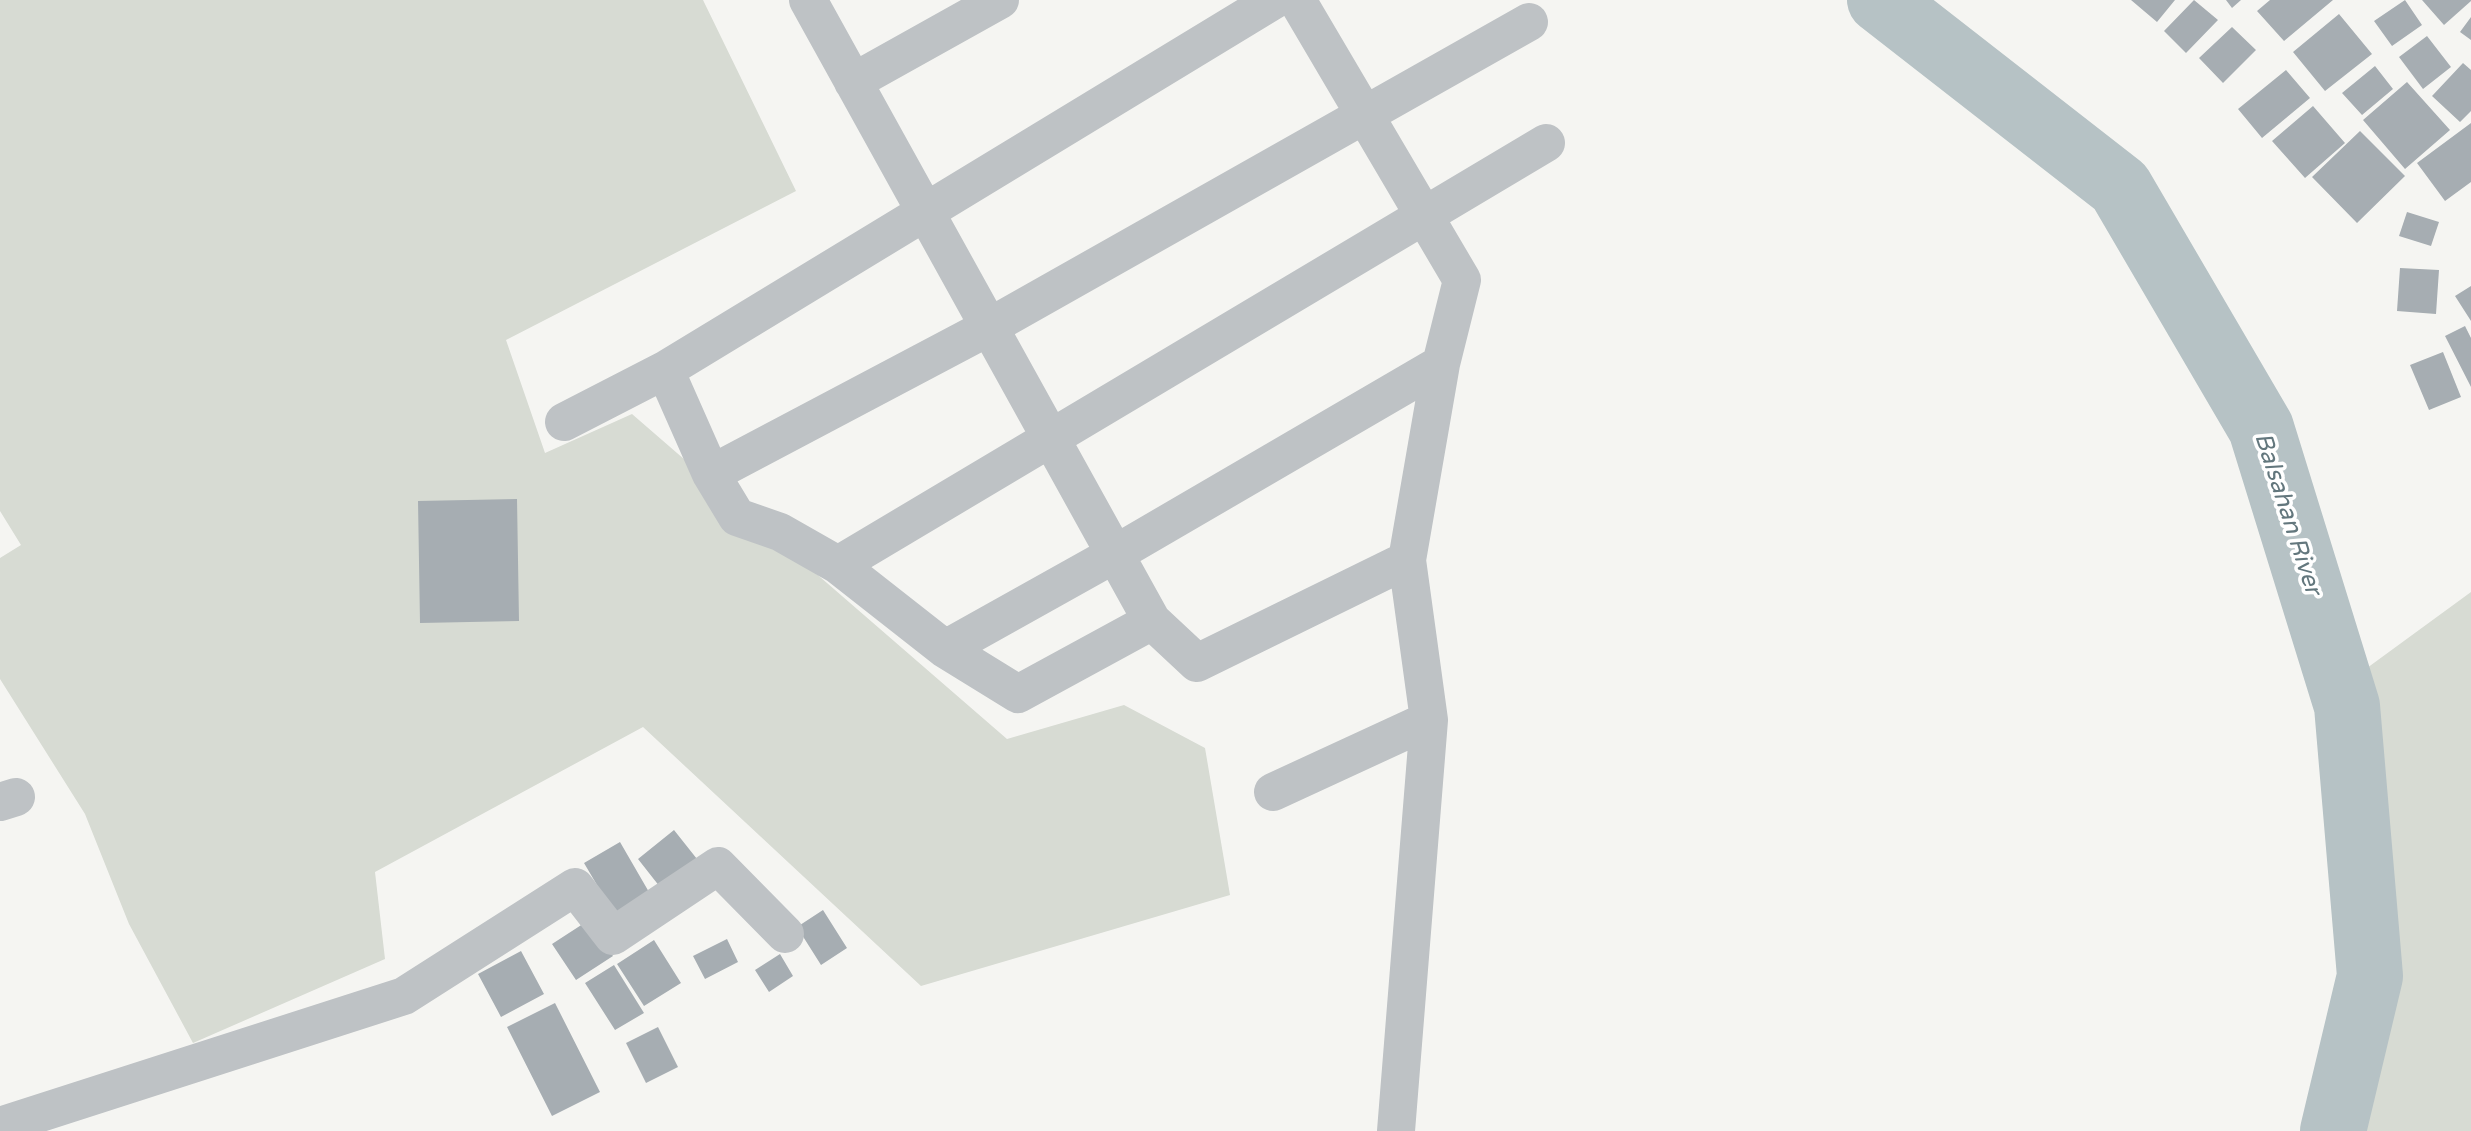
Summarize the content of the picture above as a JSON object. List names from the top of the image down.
{
  "water": ["Balsahan River"]
}
